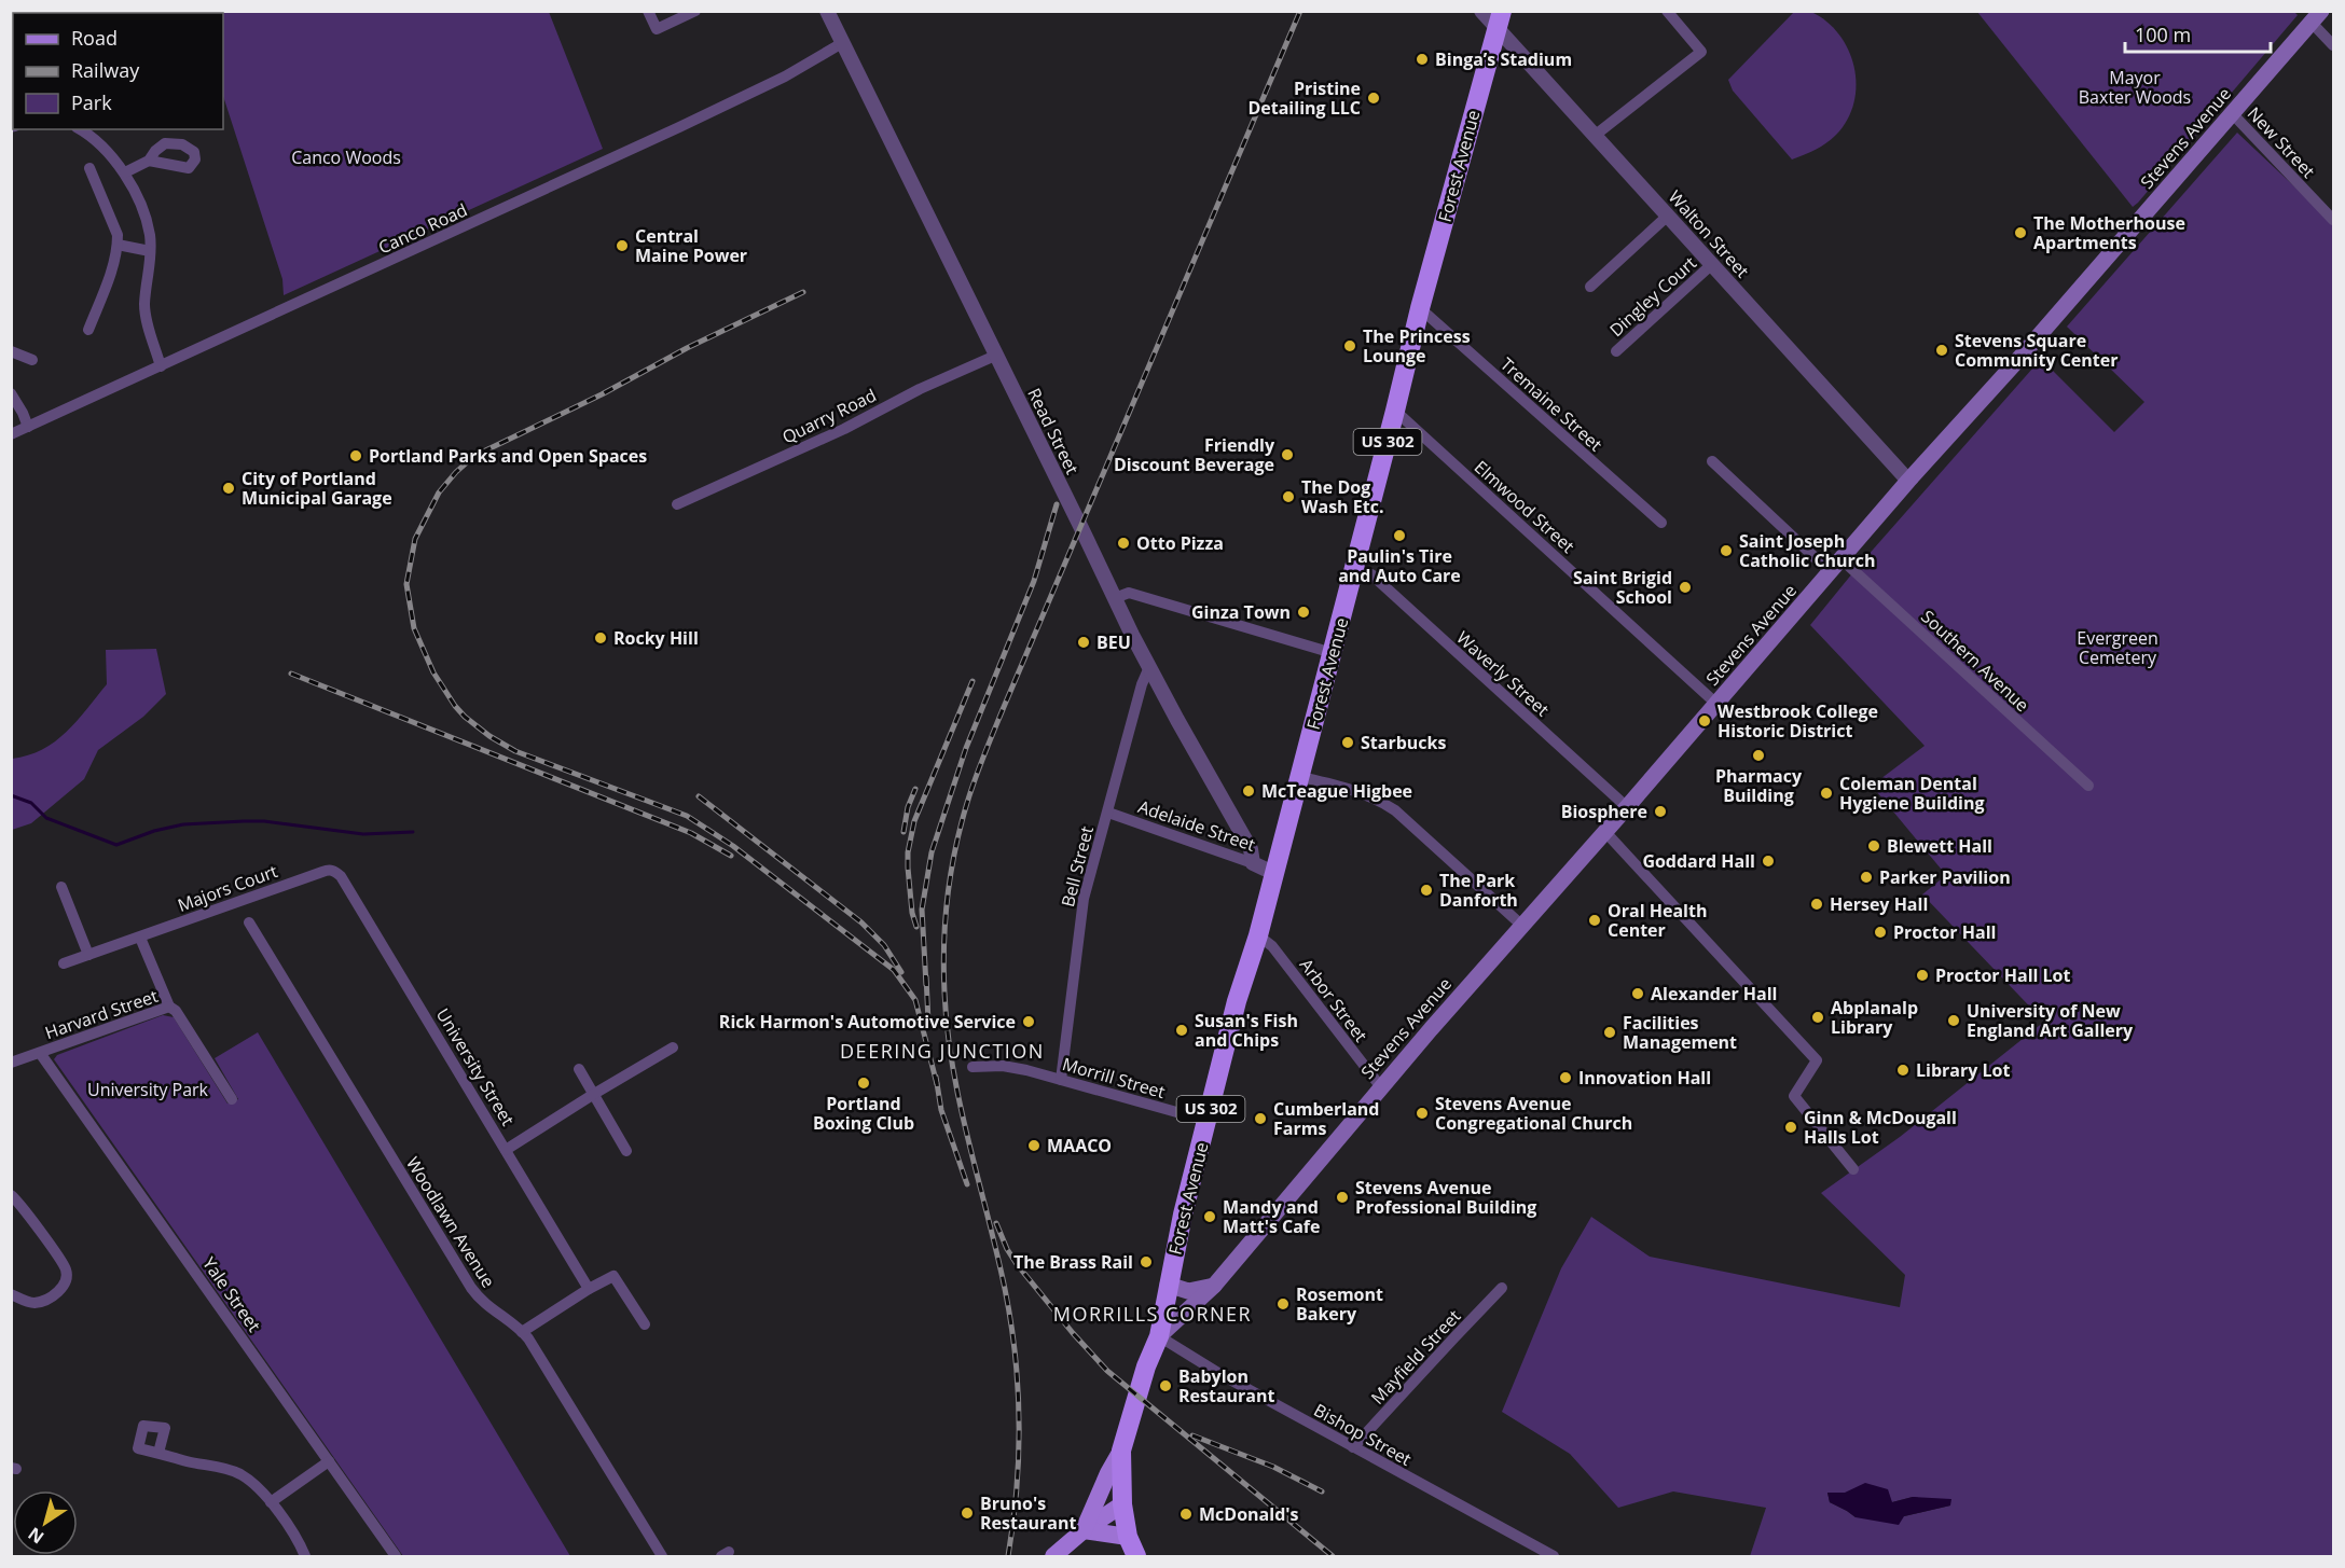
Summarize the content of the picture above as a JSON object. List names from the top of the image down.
{
  "streets": {
    "highway": ["Forest Avenue", "US 302"],
    "main road": ["Stevens Avenue"],
    "street": [
      "New Street",
      "Canco Road",
      "Walton Street",
      "Dingley Court",
      "Tremaine Street",
      "Quarry Road",
      "Read Street",
      "Elmwood Street",
      "Southern Avenue",
      "Waverly Street",
      "Adelaide Street",
      "Bell Street",
      "Majors Court",
      "Arbor Street",
      "Harvard Street",
      "University Street",
      "Morrill Street",
      "Woodlawn Avenue",
      "Yale Street",
      "Mayfield Street",
      "Bishop Street"
    ]
  },
  "crossings": [
    ["Stevens Avenue", "New Street"],
    ["Stevens Avenue", "Forest Avenue"],
    ["Stevens Avenue", "Walton Street"],
    ["Stevens Avenue", "US 302"],
    ["Stevens Avenue", "Elmwood Street"],
    ["Stevens Avenue", "Southern Avenue"],
    ["Stevens Avenue", "Waverly Street"],
    ["Stevens Avenue", "Arbor Street"],
    ["Stevens Avenue", "Bishop Street"],
    ["Forest Avenue", "Walton Street"],
    ["Forest Avenue", "Tremaine Street"],
    ["Forest Avenue", "US 302"],
    ["Forest Avenue", "Elmwood Street"],
    ["Forest Avenue", "Waverly Street"],
    ["Forest Avenue", "Adelaide Street"],
    ["Forest Avenue", "Arbor Street"],
    ["Forest Avenue", "Morrill Street"],
    ["Forest Avenue", "Bishop Street"],
    ["Canco Road", "Read Street"],
    ["Walton Street", "Dingley Court"],
    ["Quarry Road", "Read Street"],
    ["Read Street", "Adelaide Street"],
    ["Read Street", "Bell Street"],
    ["US 302", "Bishop Street"],
    ["Adelaide Street", "Bell Street"],
    ["Bell Street", "Morrill Street"],
    ["Majors Court", "University Street"],
    ["Harvard Street", "Yale Street"],
    ["Mayfield Street", "Bishop Street"]
  ],
  "districts": ["DEERING JUNCTION", "MORRILLS CORNER"],
  "parks": [
    "Mayor Baxter Woods",
    "Canco Woods",
    "Evergreen Cemetery",
    "University Park"
  ],
  "places": [
    "Binga’s Stadium",
    "Pristine Detailing LLC",
    "The Motherhouse Apartments",
    "Central Maine Power",
    "The Princess Lounge",
    "Stevens Square Community Center",
    "Friendly Discount Beverage",
    "Portland Parks and Open Spaces",
    "City of Portland Municipal Garage",
    "The Dog Wash Etc.",
    "Paulin's Tire and Auto Care",
    "Otto Pizza",
    "Saint Joseph Catholic Church",
    "Saint Brigid School",
    "Ginza Town",
    "Rocky Hill",
    "BEU",
    "Westbrook College Historic District",
    "Starbucks",
    "Pharmacy Building",
    "McTeague Higbee",
    "Coleman Dental Hygiene Building",
    "Biosphere",
    "Blewett Hall",
    "Goddard Hall",
    "Parker Pavilion",
    "The Park Danforth",
    "Hersey Hall",
    "Oral Health Center",
    "Proctor Hall",
    "Proctor Hall Lot",
    "Alexander Hall",
    "Abplanalp Library",
    "University of New England Art Gallery",
    "Rick Harmon's Automotive Service",
    "Susan's Fish and Chips",
    "Facilities Management",
    "Library Lot",
    "Innovation Hall",
    "Portland Boxing Club",
    "Stevens Avenue Congregational Church",
    "Cumberland Farms",
    "Ginn & McDougall Halls Lot",
    "MAACO",
    "Stevens Avenue Professional Building",
    "Mandy and Matt's Cafe",
    "The Brass Rail",
    "Rosemont Bakery",
    "Babylon Restaurant",
    "Bruno's Restaurant",
    "McDonald's"
  ],
  "legend": ["Road", "Railway", "Park"],
  "scale_bar": "100 m",
  "north": "bottom left"
}
